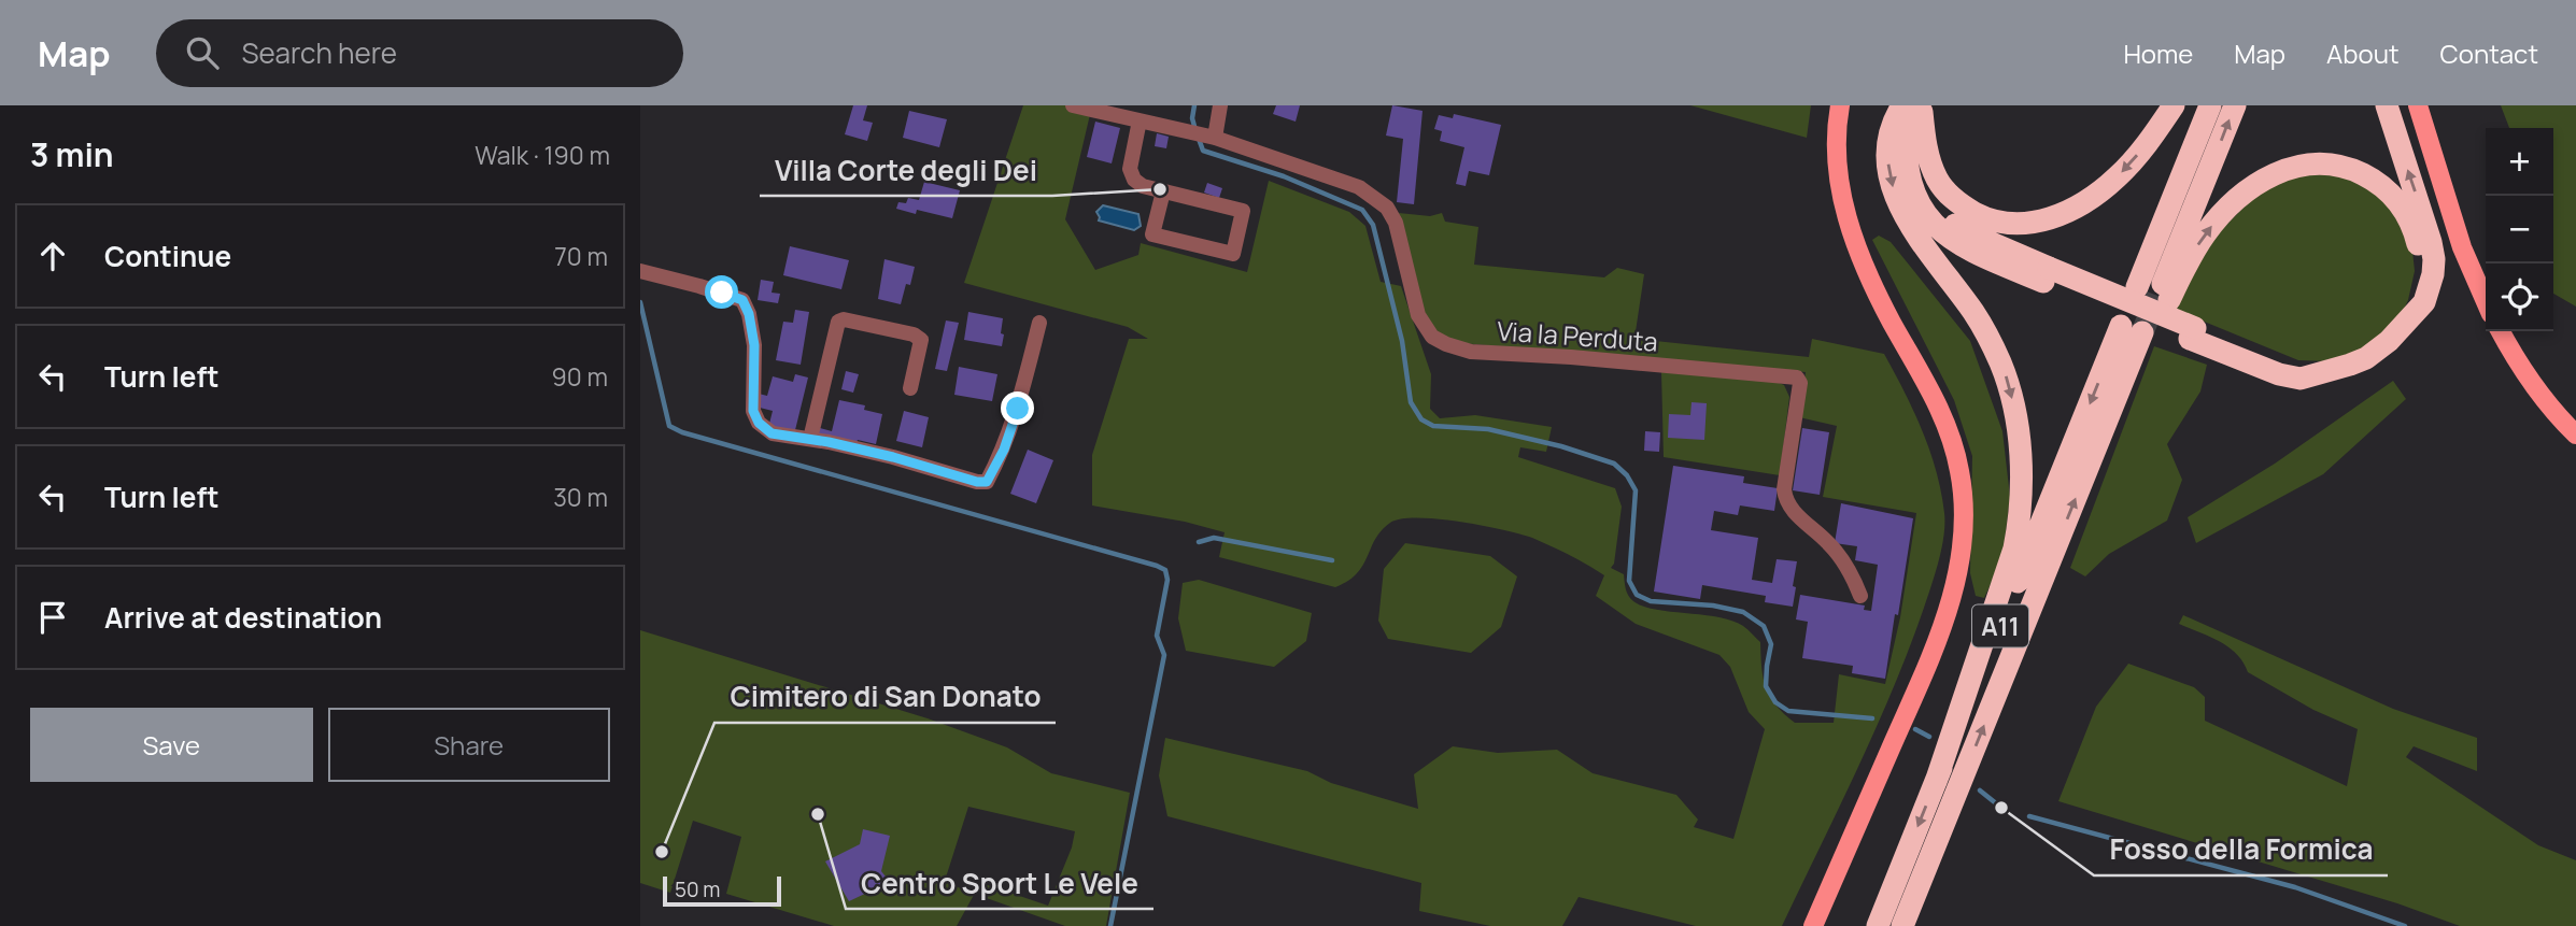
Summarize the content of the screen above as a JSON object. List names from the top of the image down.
{
  "streets": {
    "highway": ["A11"],
    "street": ["Via la Perduta"]
  },
  "places": [
    "Villa Corte degli Dei",
    "Fosso della Formica",
    "Centro Sport Le Vele",
    "Cimitero di San Donato"
  ],
  "scale_bar": "50 m",
  "page": {
    "header": "Map",
    "search": "Search here",
    "nav": [
      "Home",
      "Map",
      "About",
      "Contact"
    ],
    "heading": ["3 min", "Walk · 190 m"],
    "map_buttons": ["+", "−"],
    "list": [
      ["Continue", "70 m"],
      ["Turn left", "90 m"],
      ["Turn left", "30 m"],
      "Arrive at destination"
    ],
    "buttons": ["Save", "Share"],
    "scale": "50 m"
  }
}
